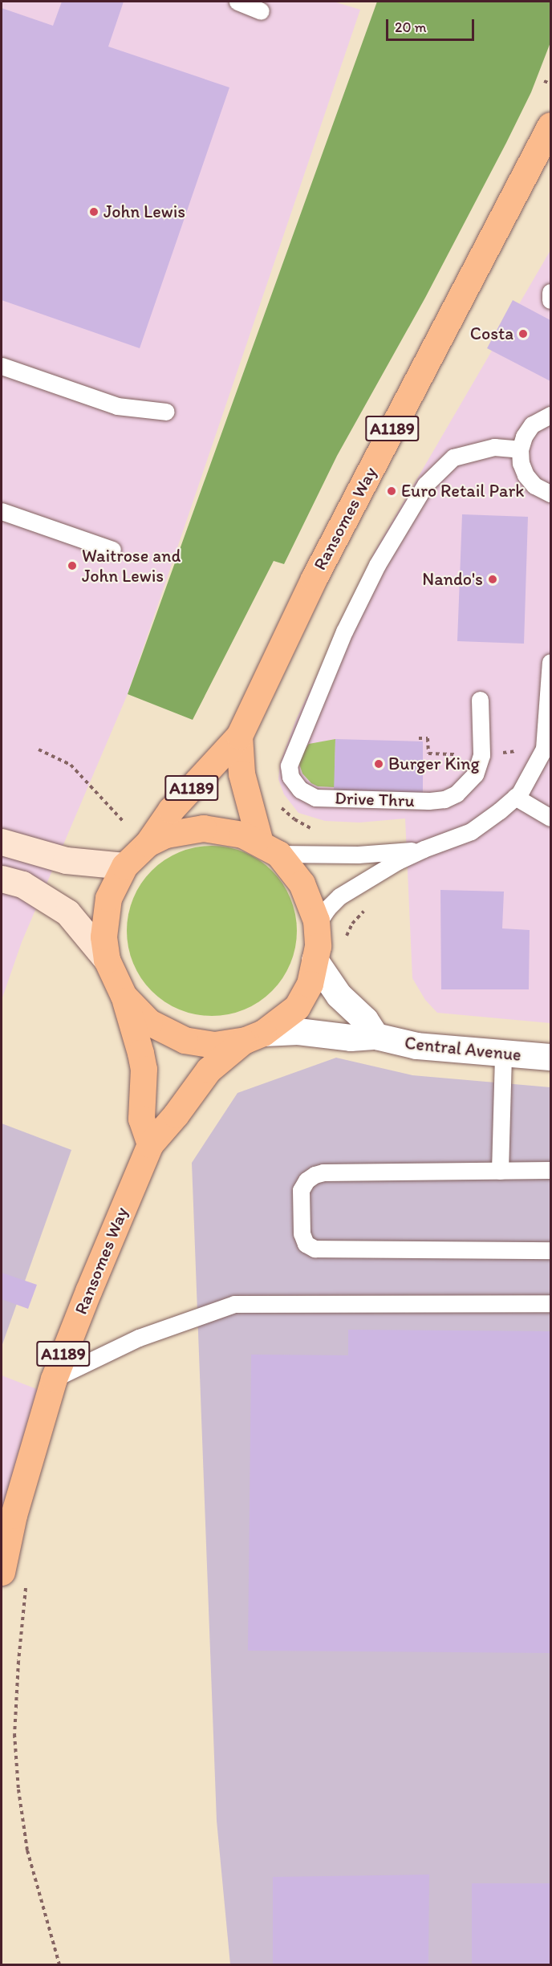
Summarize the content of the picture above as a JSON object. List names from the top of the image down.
{
  "streets": {
    "main road": ["A1189", "Ransomes Way"],
    "street": ["Central Avenue"],
    "lane": ["Drive Thru"]
  },
  "crossings": [
    ["A1189", "Ransomes Way"],
    ["Ransomes Way", "Central Avenue"]
  ],
  "places": [
    "John Lewis",
    "Costa",
    "Euro Retail Park",
    "Waitrose and John Lewis",
    "Nando's",
    "Burger King"
  ],
  "scale_bar": "20 m"
}
